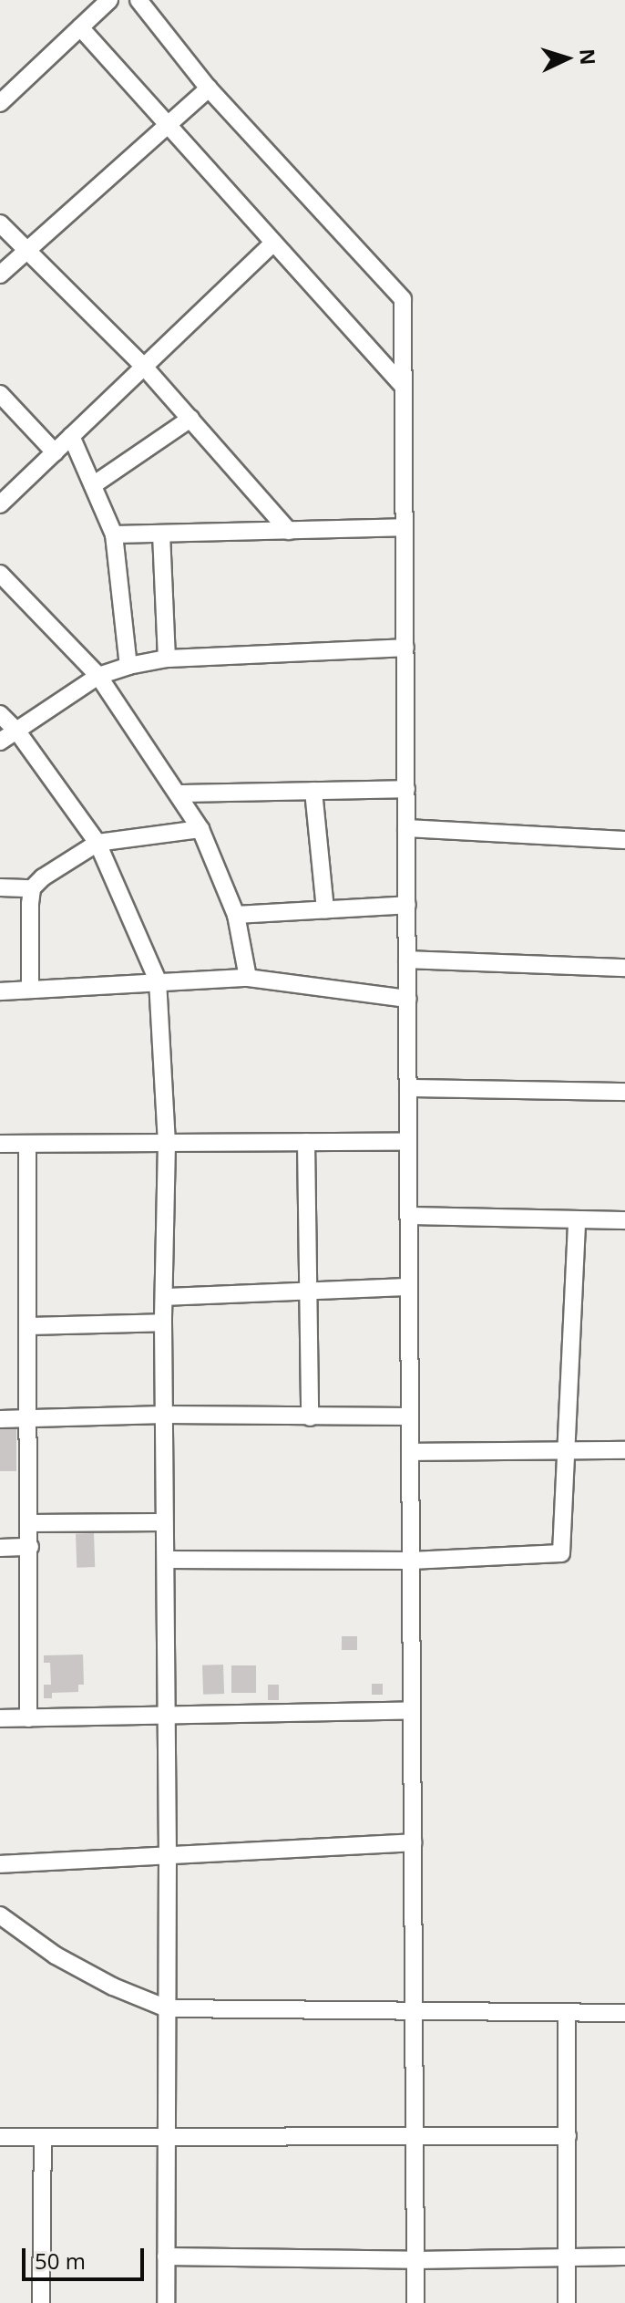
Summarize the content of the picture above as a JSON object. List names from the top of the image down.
{
  "scale_bar": "50 m",
  "north": "right"
}
